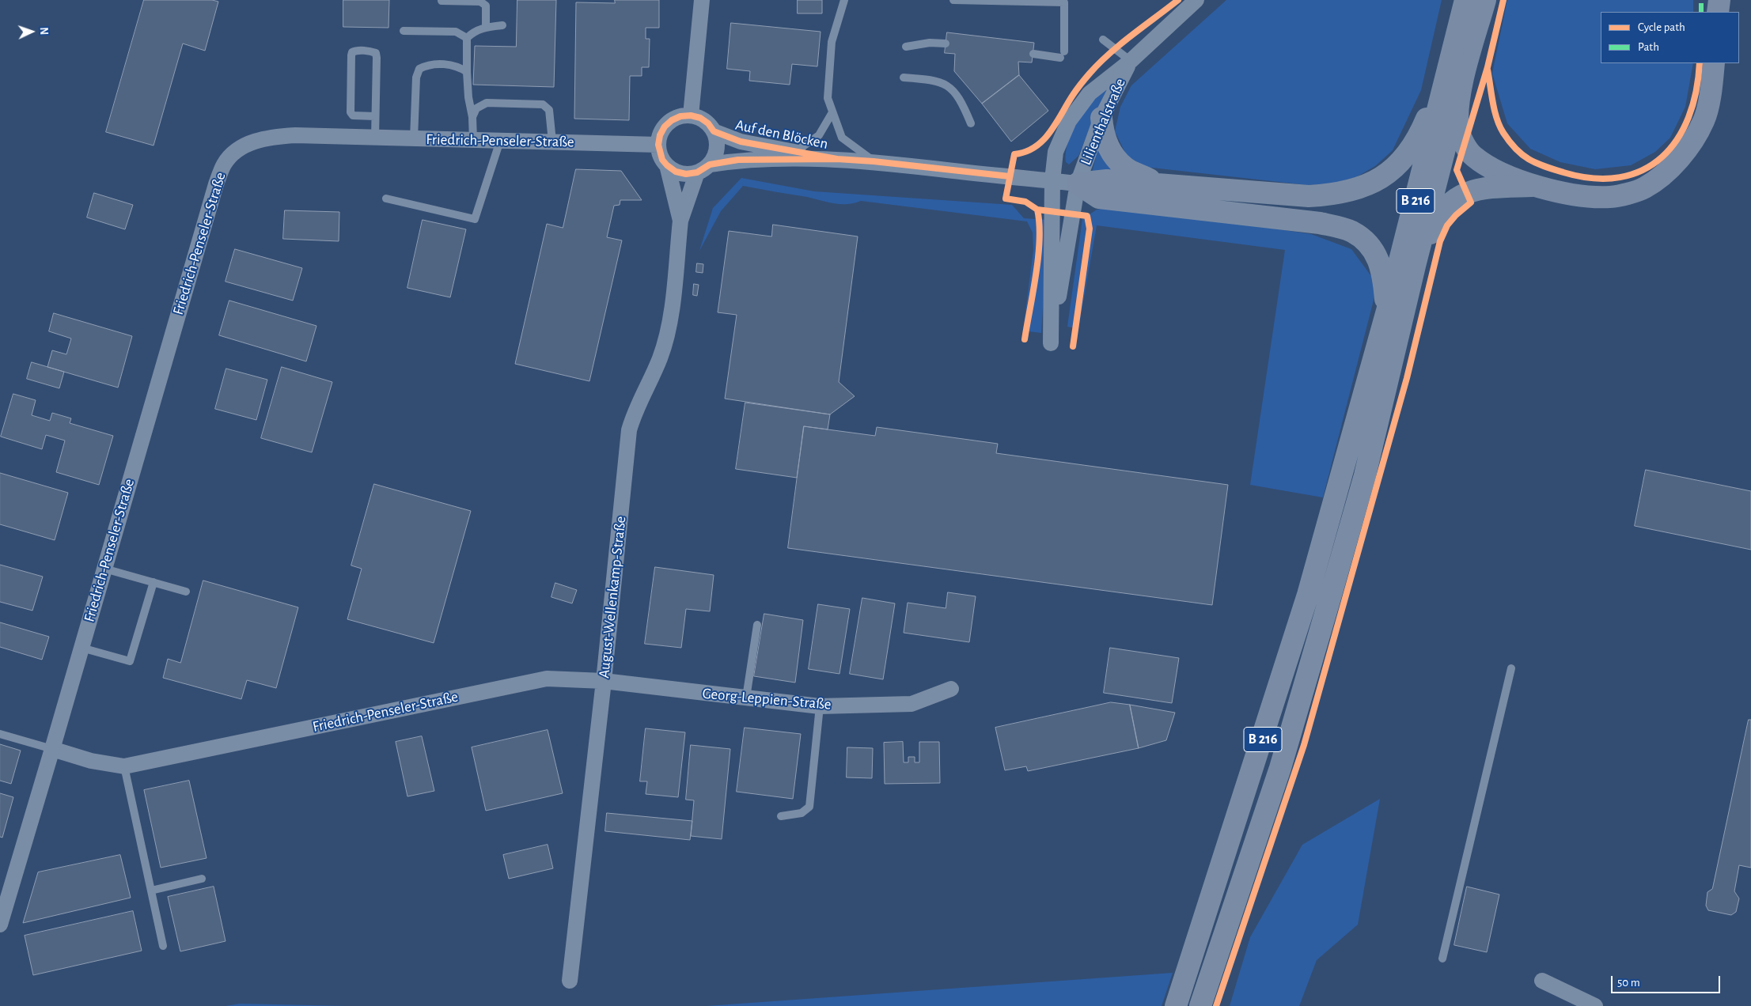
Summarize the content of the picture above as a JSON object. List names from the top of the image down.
{
  "streets": {
    "highway": ["B 216"],
    "street": [
      "Lilienthalstraße",
      "Auf den Blöcken",
      "Friedrich-Penseler-Straße",
      "August-Wellenkamp-Straße",
      "Georg-Leppien-Straße"
    ]
  },
  "crossings": [
    ["Lilienthalstraße", "Auf den Blöcken"],
    ["Auf den Blöcken", "Friedrich-Penseler-Straße"],
    ["Auf den Blöcken", "August-Wellenkamp-Straße"],
    ["Friedrich-Penseler-Straße", "August-Wellenkamp-Straße"],
    ["Friedrich-Penseler-Straße", "Georg-Leppien-Straße"],
    ["August-Wellenkamp-Straße", "Georg-Leppien-Straße"]
  ],
  "legend": ["Cycle path", "Path"],
  "scale_bar": "50 m",
  "north": "right"
}
